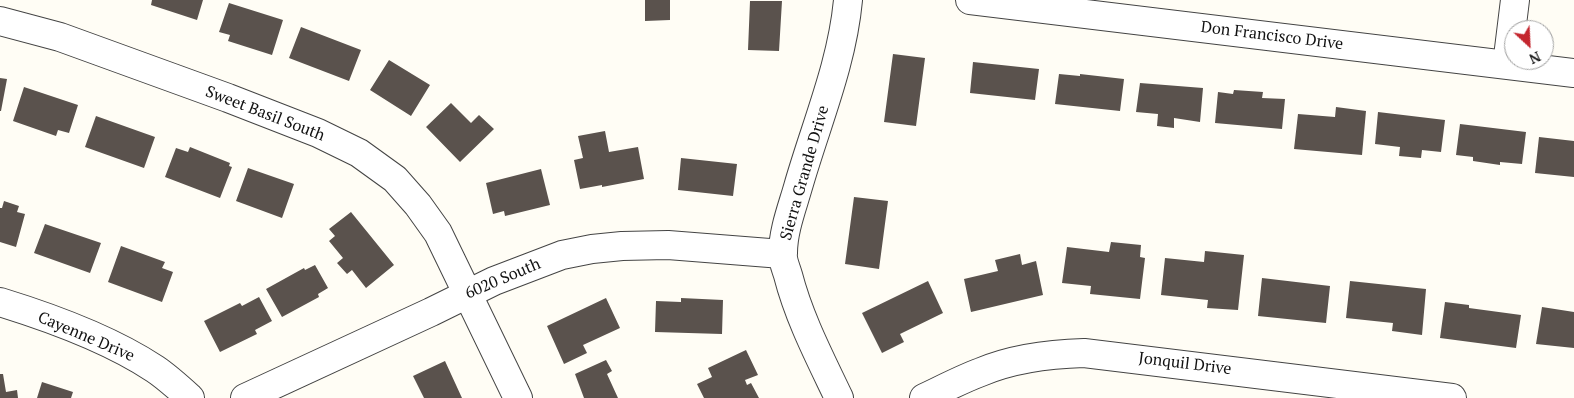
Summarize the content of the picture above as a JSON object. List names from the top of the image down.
{
  "streets": {
    "street": [
      "Don Francisco Drive",
      "Sweet Basil South",
      "Sierra Grande Drive",
      "6020 South",
      "Cayenne Drive",
      "Jonquil Drive"
    ]
  },
  "crossings": [
    ["Sweet Basil South", "6020 South"],
    ["Sierra Grande Drive", "6020 South"]
  ],
  "north": "bottom right"
}
